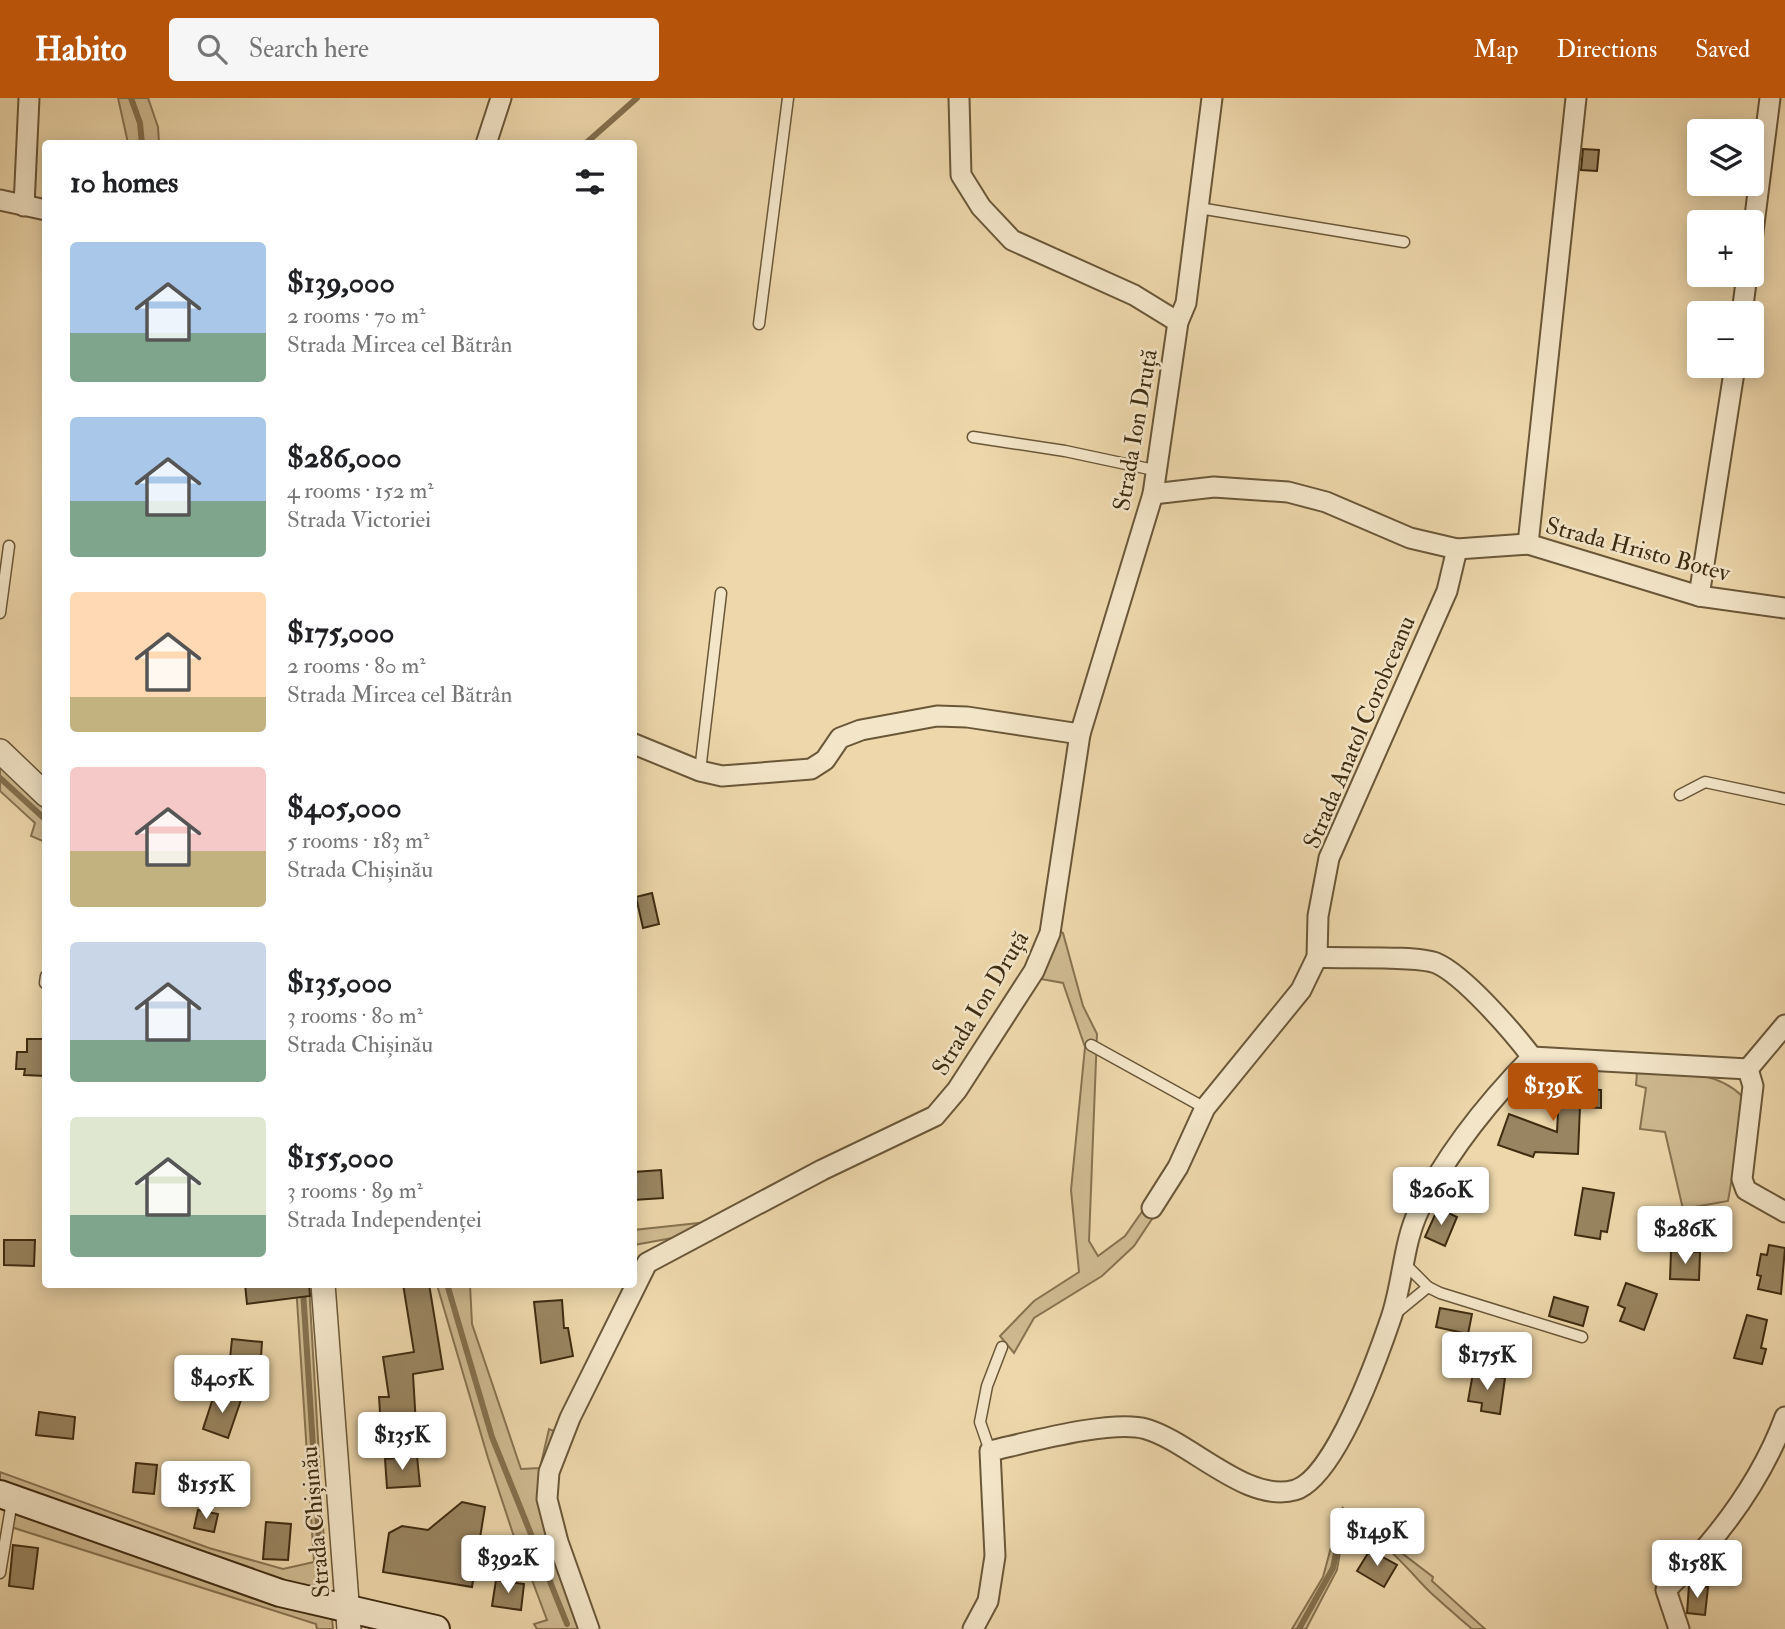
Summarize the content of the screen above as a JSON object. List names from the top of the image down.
{
  "streets": {
    "street": [
      "Strada Ion Druță",
      "Strada Hristo Botev",
      "Strada Anatol Corobceanu",
      "Strada Chișinău"
    ]
  },
  "crossings": [
    ["Strada Ion Druță", "Strada Hristo Botev"],
    ["Strada Hristo Botev", "Strada Anatol Corobceanu"]
  ],
  "page": {
    "header": "Habito",
    "search": "Search here",
    "nav": ["Map", "Directions", "Saved"],
    "map_buttons": ["+", "−"],
    "heading": "10 homes",
    "list": [
      {
        "name": "$139,000",
        "note": "2 rooms · 70 m² · Strada Mircea cel Bătrân"
      },
      {
        "name": "$286,000",
        "note": "4 rooms · 152 m² · Strada Victoriei"
      },
      {
        "name": "$175,000",
        "note": "2 rooms · 80 m² · Strada Mircea cel Bătrân"
      },
      {
        "name": "$405,000",
        "note": "5 rooms · 183 m² · Strada Chișinău"
      },
      {
        "name": "$135,000",
        "note": "3 rooms · 80 m² · Strada Chișinău"
      },
      {
        "name": "$155,000",
        "note": "3 rooms · 89 m² · Strada Independenței"
      }
    ],
    "price": [
      "$139K",
      "$260K",
      "$286K",
      "$175K",
      "$405K",
      "$135K",
      "$155K",
      "$149K",
      "$392K",
      "$158K"
    ]
  }
}
